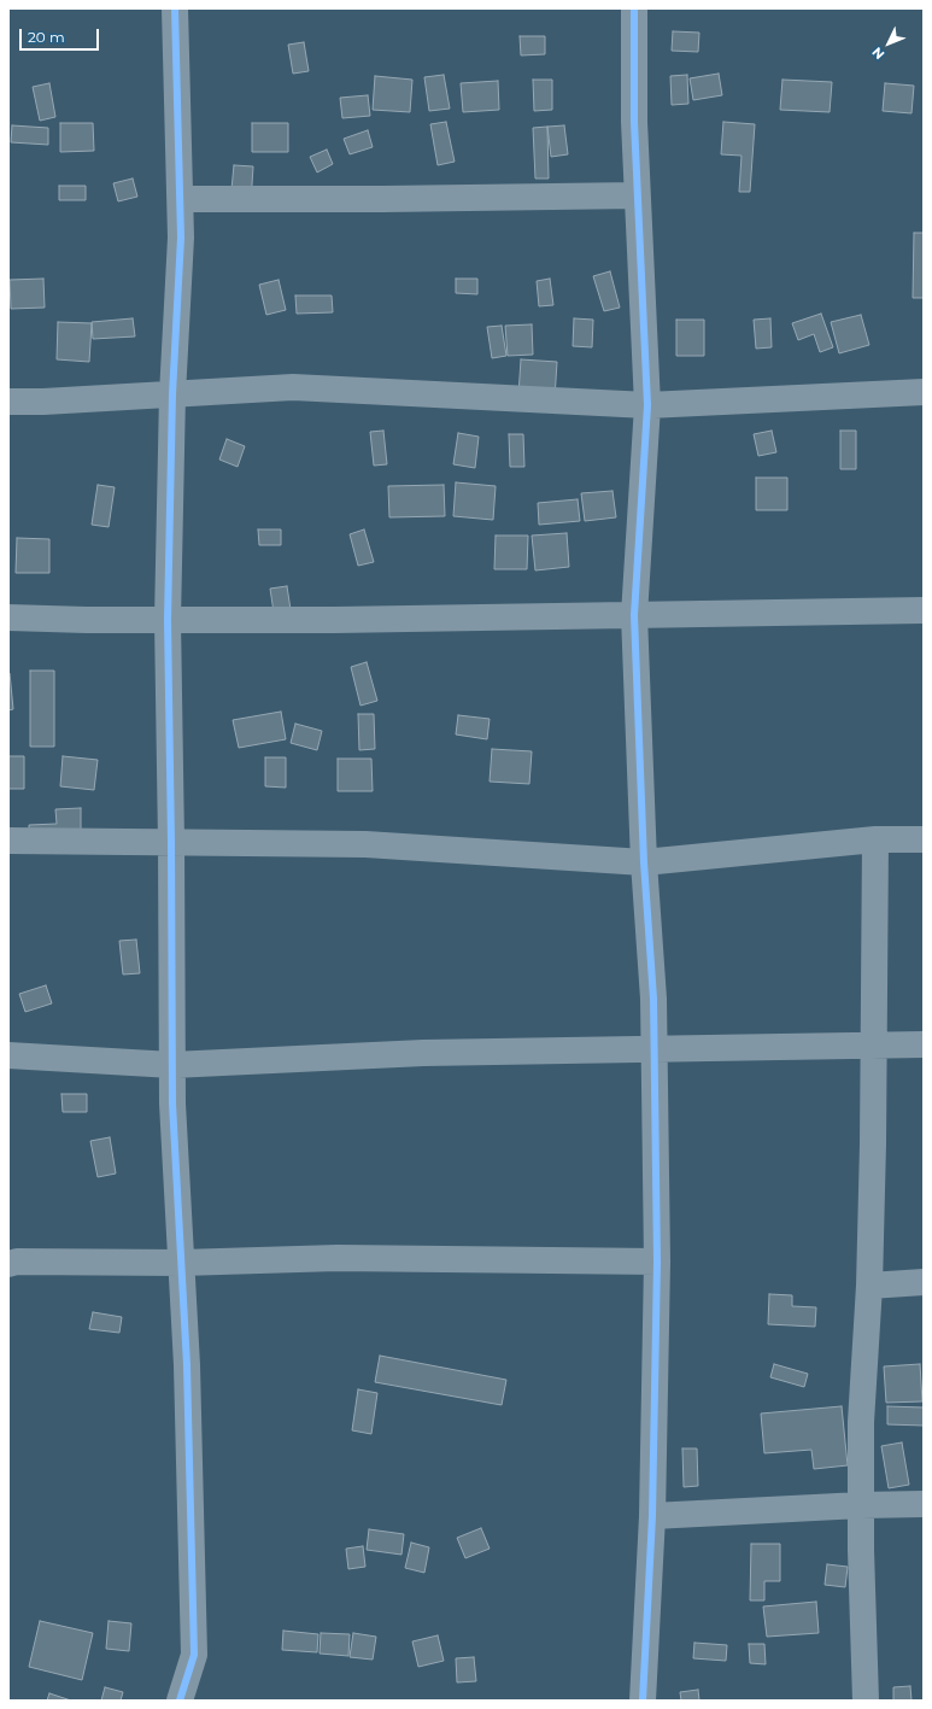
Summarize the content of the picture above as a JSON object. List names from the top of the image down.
{
  "scale_bar": "20 m",
  "north": "bottom left"
}
